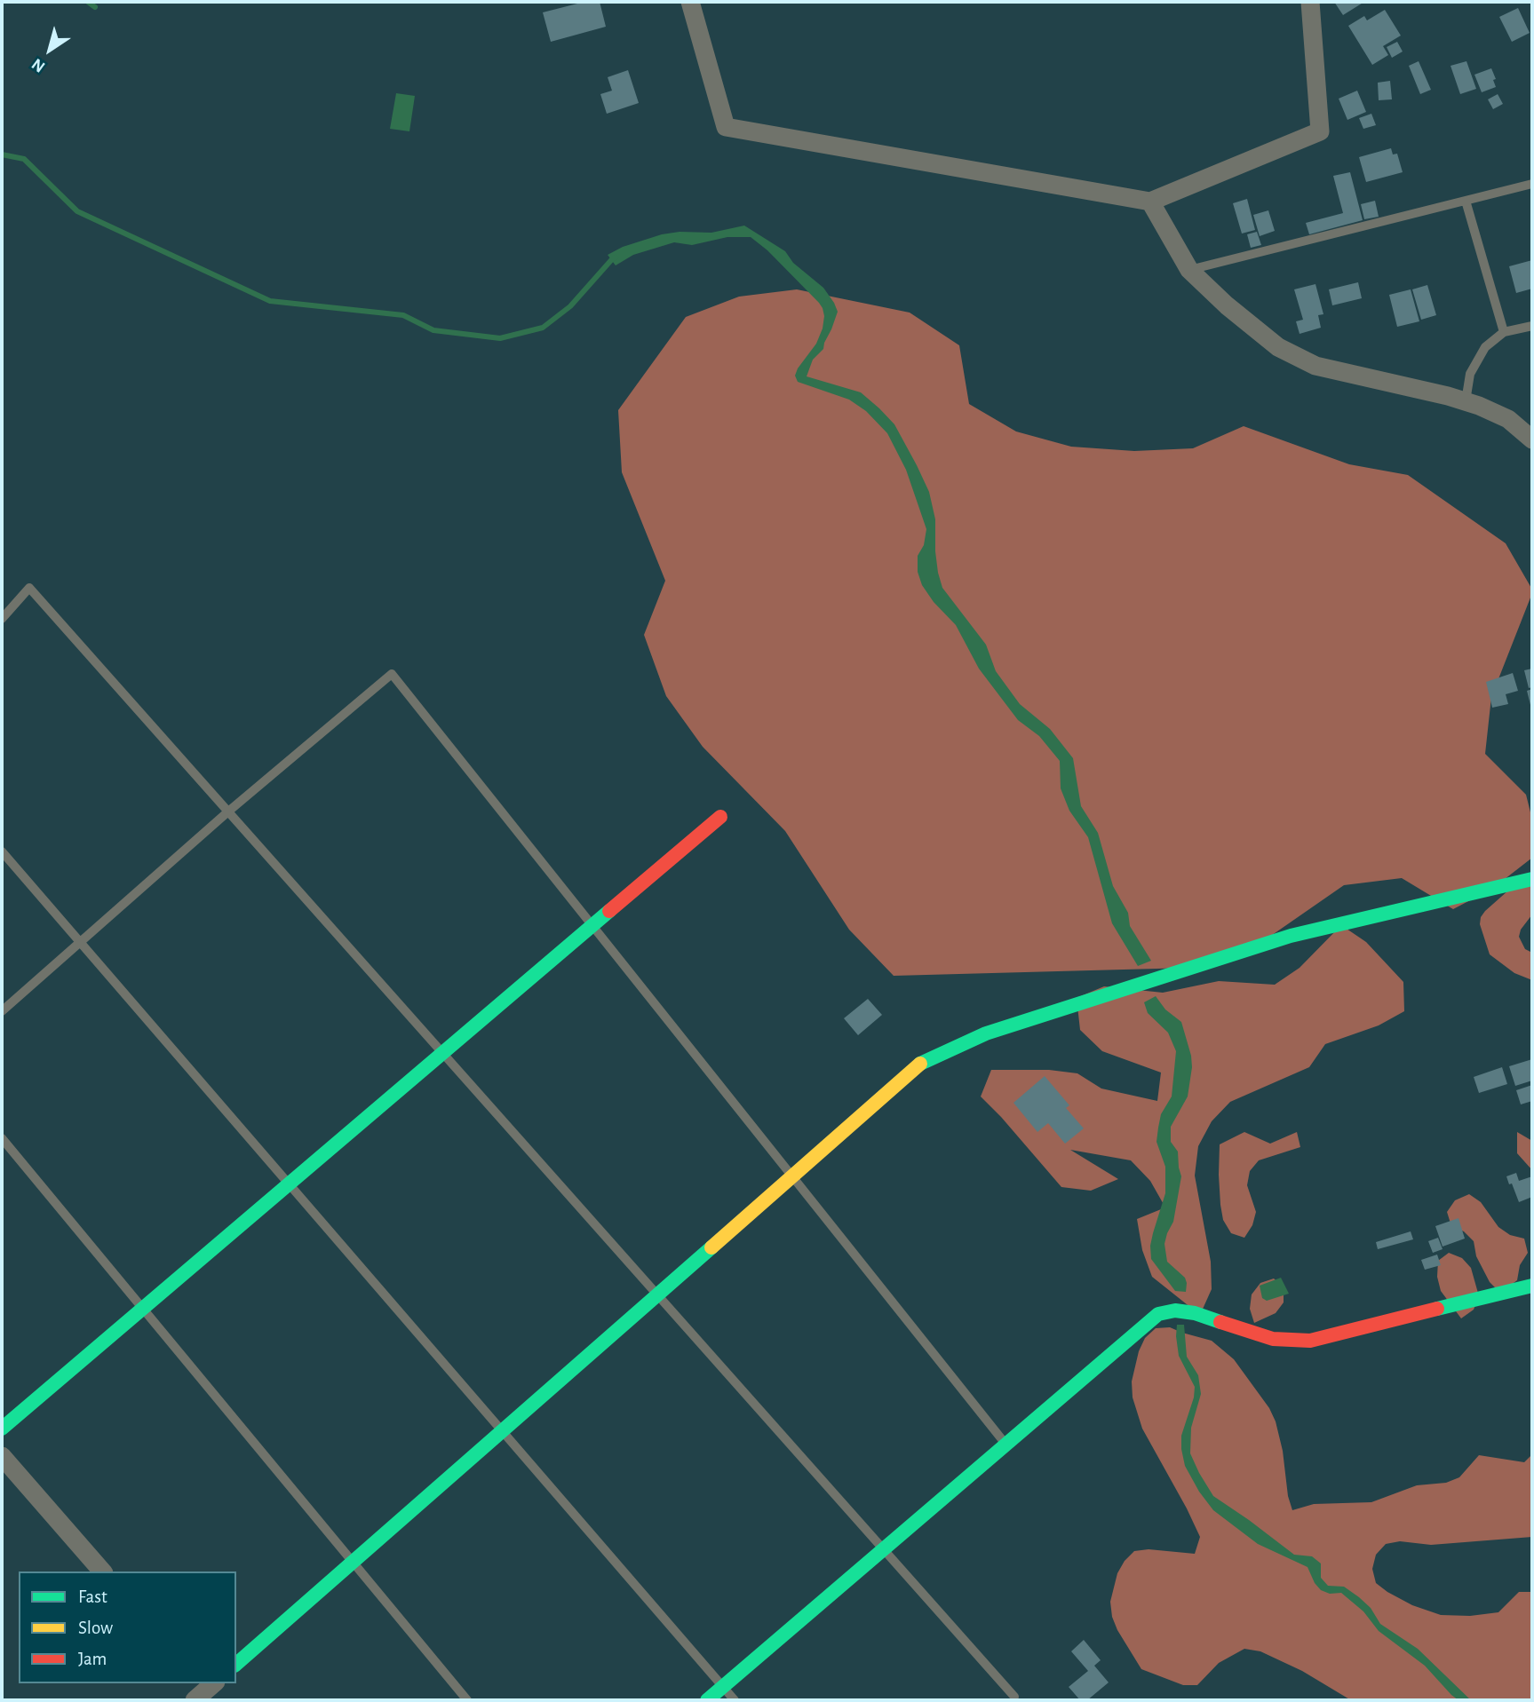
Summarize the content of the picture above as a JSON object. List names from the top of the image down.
{
  "legend": ["Fast", "Slow", "Jam"],
  "north": "bottom left"
}
